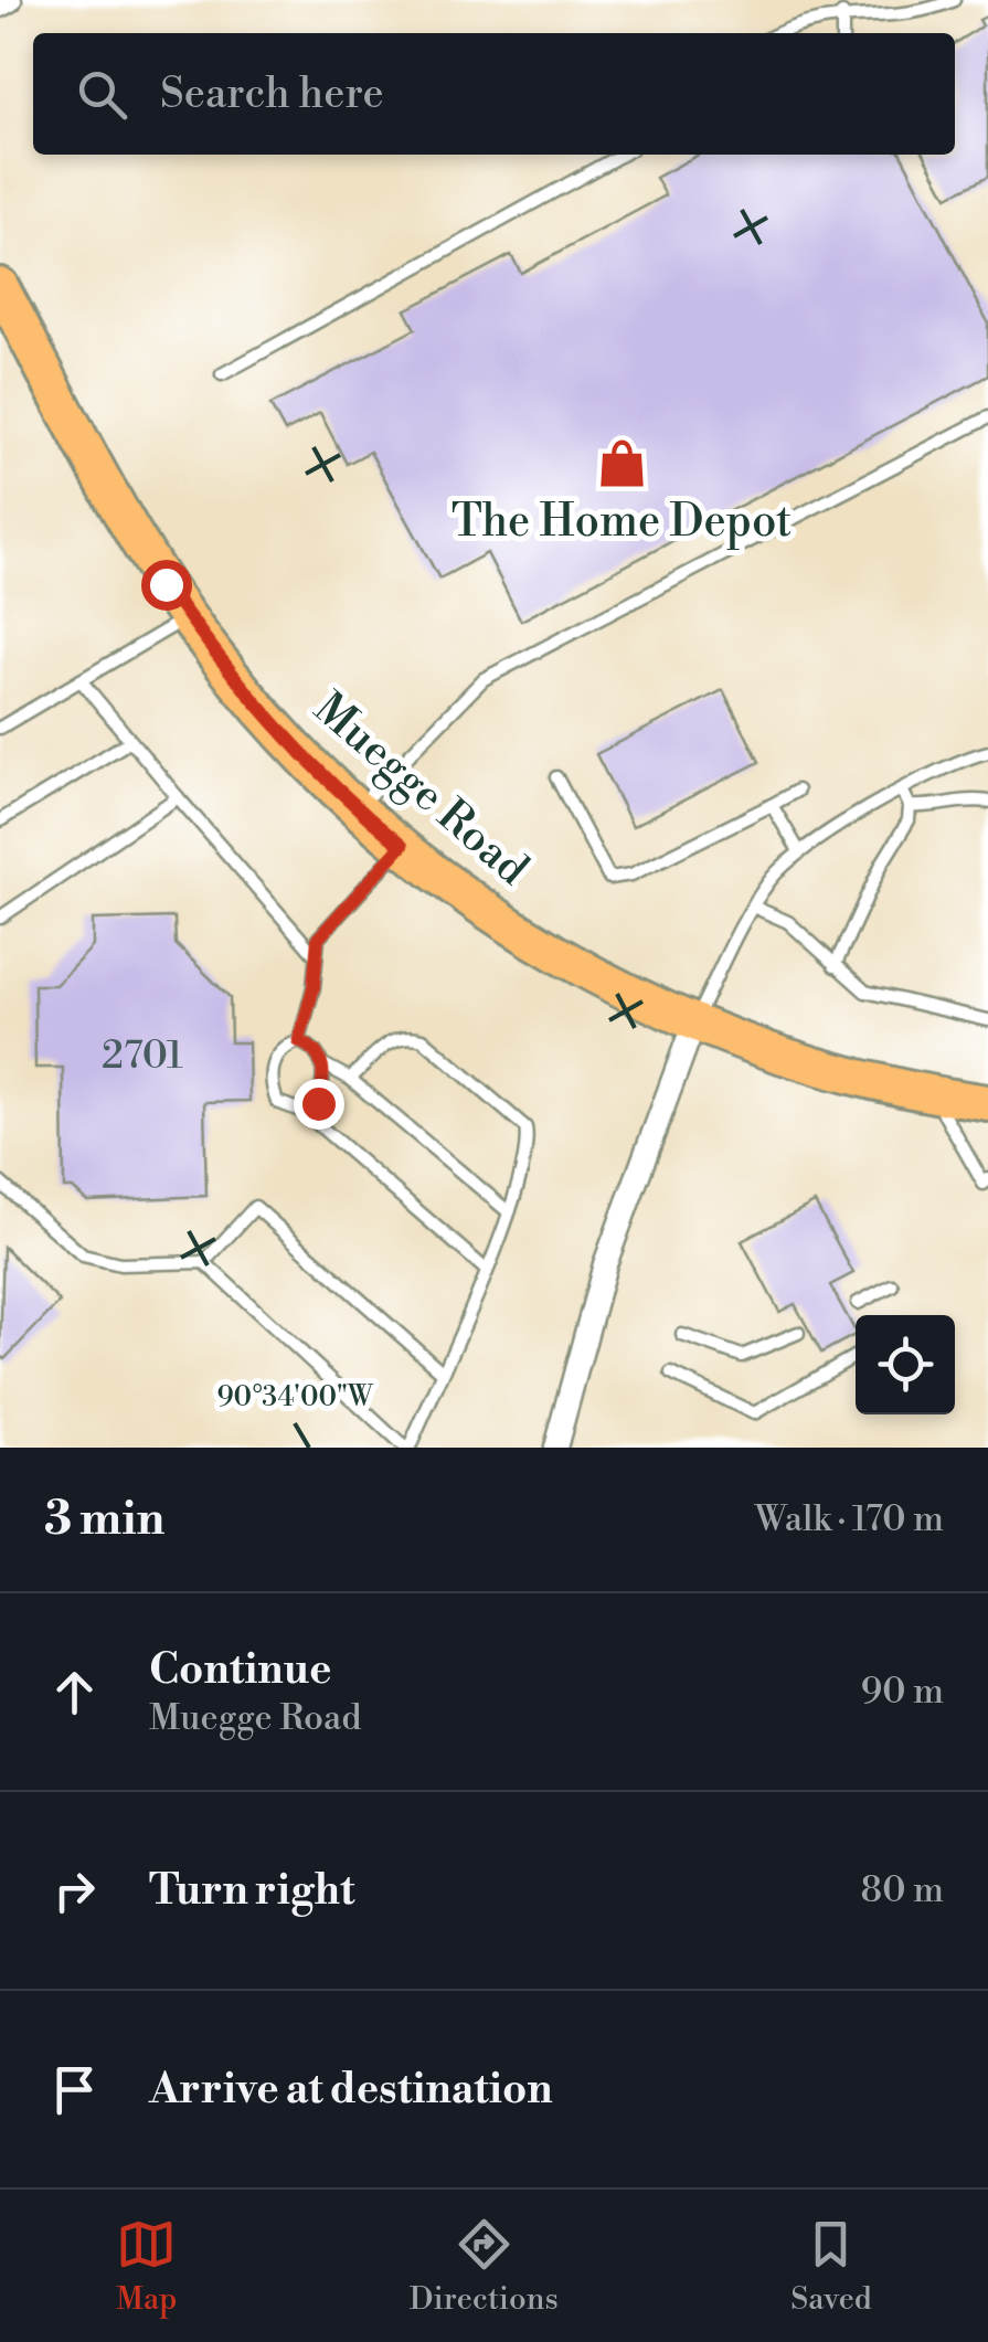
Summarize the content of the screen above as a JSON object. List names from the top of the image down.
{
  "streets": {
    "main road": ["Muegge Road"]
  },
  "places": {
    "shop": ["The Home Depot"]
  },
  "house_numbers": ["2701"],
  "page": {
    "search": "Search here",
    "heading": ["3 min", "Walk · 170 m"],
    "list": [
      ["Continue", "Muegge Road", "90 m"],
      ["Turn right", "80 m"],
      "Arrive at destination"
    ],
    "nav": ["Map", "Directions", "Saved"]
  },
  "coordinates": ["90°34'00\"W"]
}
